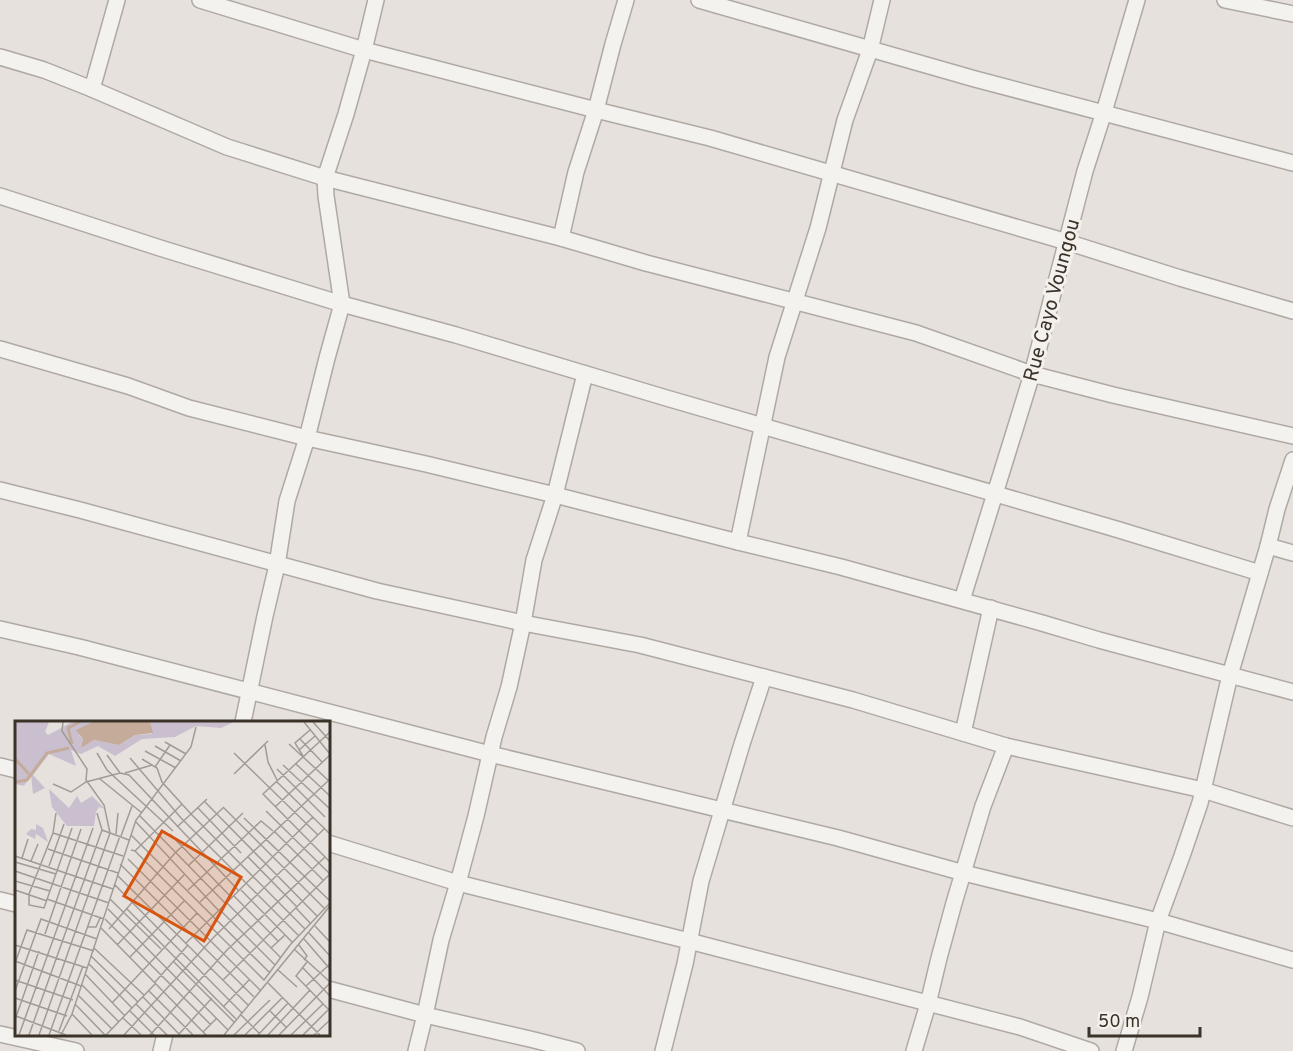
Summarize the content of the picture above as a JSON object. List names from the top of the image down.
{
  "streets": {
    "street": ["Rue Cayo Voungou"]
  },
  "scale_bar": "50 m"
}
